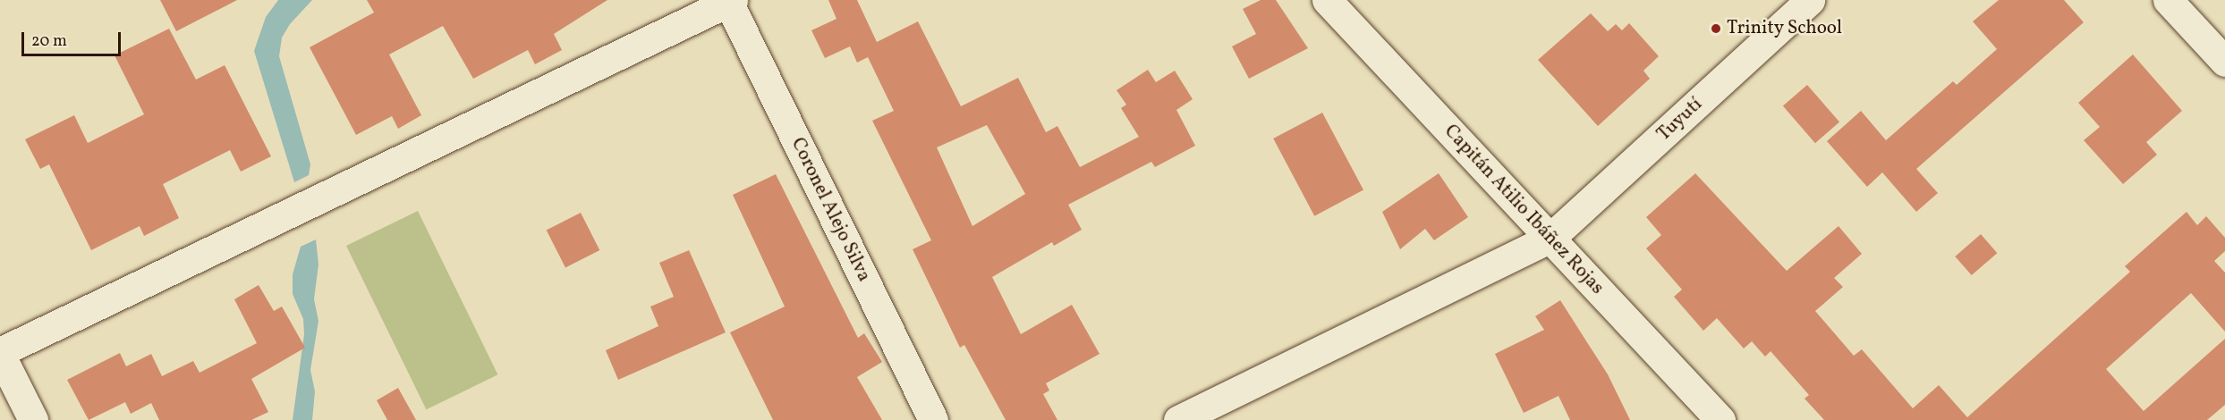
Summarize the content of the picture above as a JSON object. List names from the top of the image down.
{
  "streets": {
    "street": ["Tuyutí", "Coronel Alejo Silva", "Capitán Atilio Ibáñez Rojas"]
  },
  "crossings": [
    ["Tuyutí", "Capitán Atilio Ibáñez Rojas"]
  ],
  "places": ["Trinity School"],
  "scale_bar": "20 m"
}
